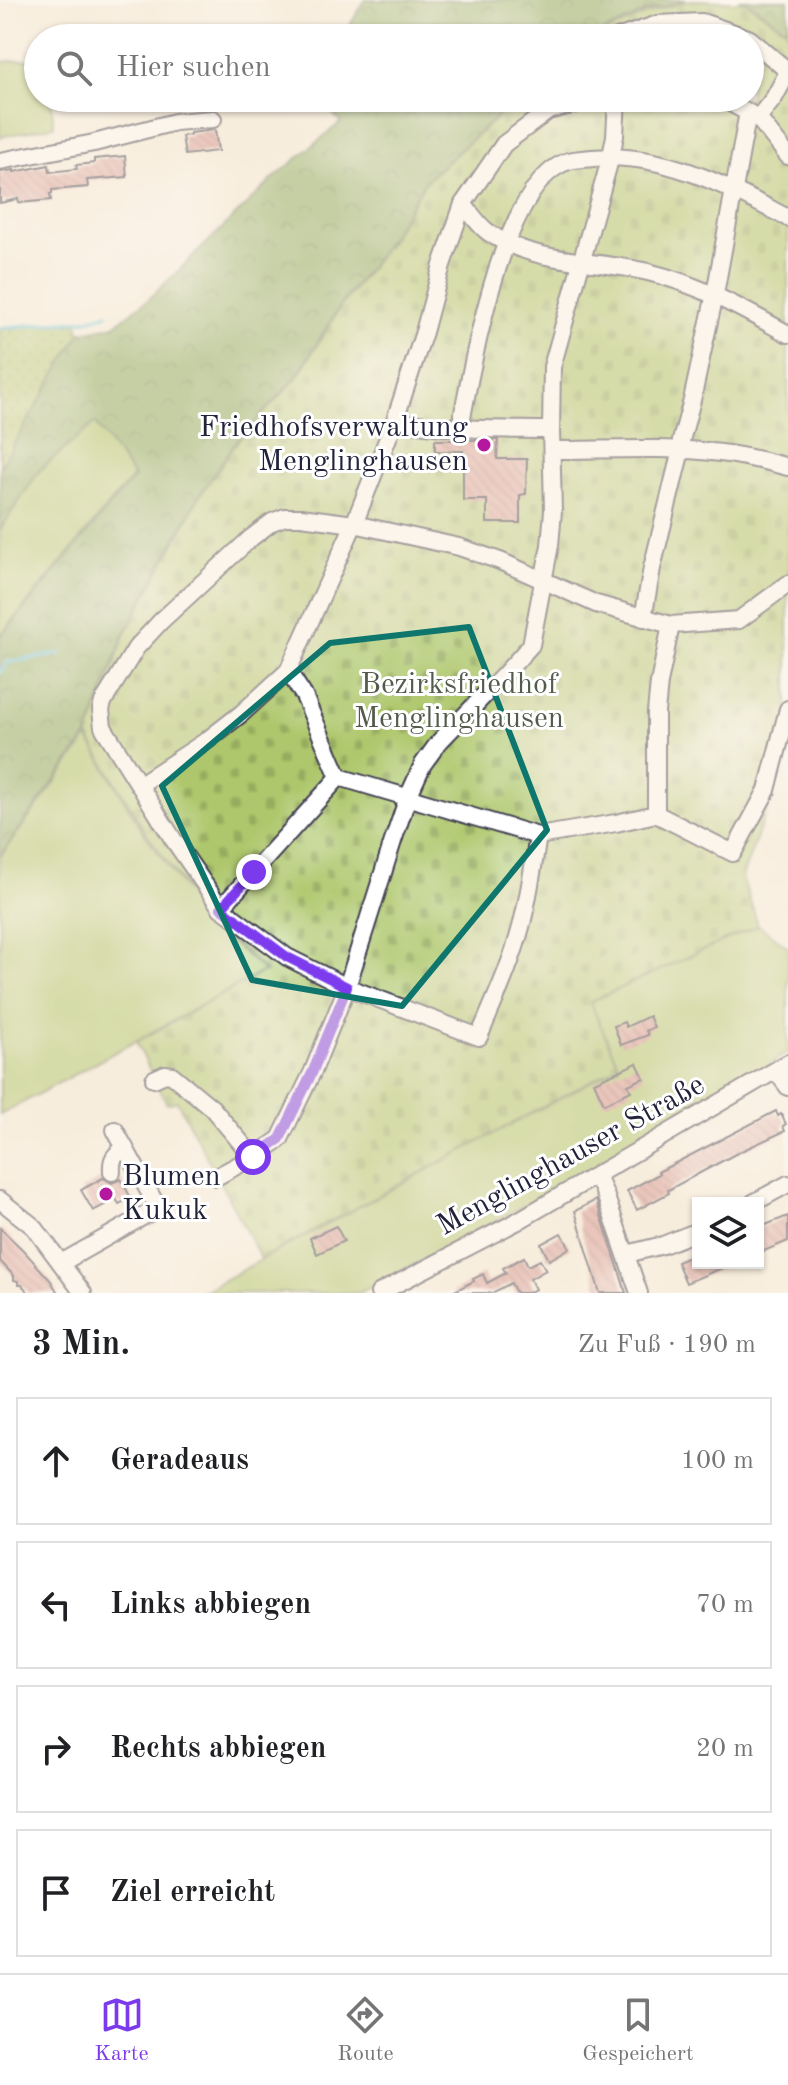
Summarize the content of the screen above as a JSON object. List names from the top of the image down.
{
  "streets": {
    "street": ["Menglinghauser Straße"]
  },
  "parks": ["Bezirksfriedhof Menglinghausen"],
  "places": ["Friedhofsverwaltung Menglinghausen", "Blumen Kukuk"],
  "page": {
    "search": "Hier suchen",
    "heading": ["3 Min.", "Zu Fuß · 190 m"],
    "list": [
      ["Geradeaus", "100 m"],
      ["Links abbiegen", "70 m"],
      ["Rechts abbiegen", "20 m"],
      "Ziel erreicht"
    ],
    "nav": ["Karte", "Route", "Gespeichert"]
  }
}
